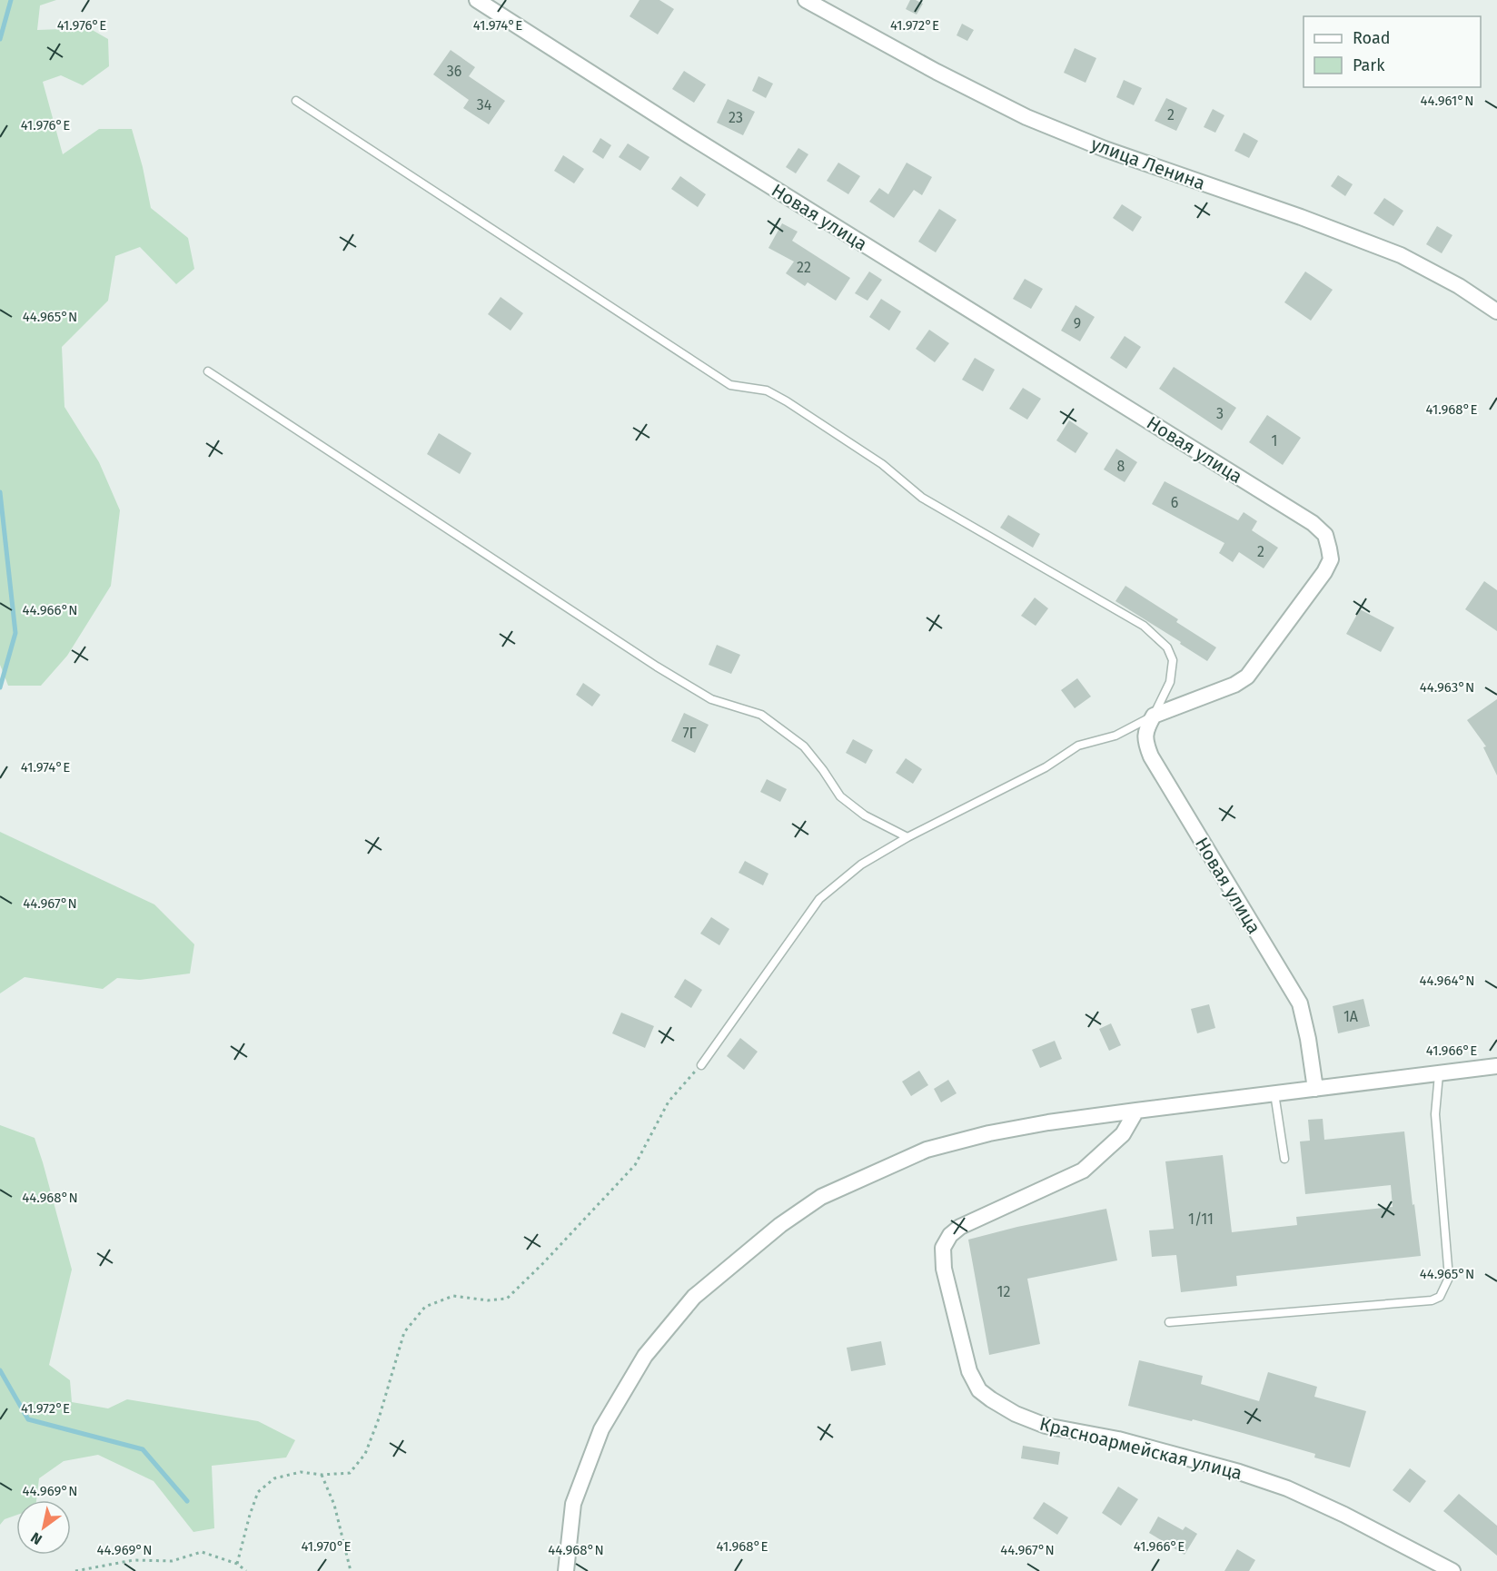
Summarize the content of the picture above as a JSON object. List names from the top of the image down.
{
  "streets": {
    "street": ["улица Ленина", "Новая улица", "Красноармейская улица"]
  },
  "house_numbers": [
    "36",
    "34",
    "2",
    "23",
    "22",
    "9",
    "3",
    "1",
    "8",
    "6",
    "2",
    "7Г",
    "1А",
    "1/11",
    "12"
  ],
  "legend": ["Road", "Park"],
  "north": "bottom left",
  "coordinates": [
    "41.976°E",
    "41.974°E",
    "41.972°E",
    "44.961°N",
    "44.965°N",
    "41.968°E",
    "44.966°N",
    "44.963°N",
    "44.967°N",
    "44.964°N",
    "41.966°E",
    "44.968°N",
    "44.969°N",
    "41.970°E"
  ]
}
